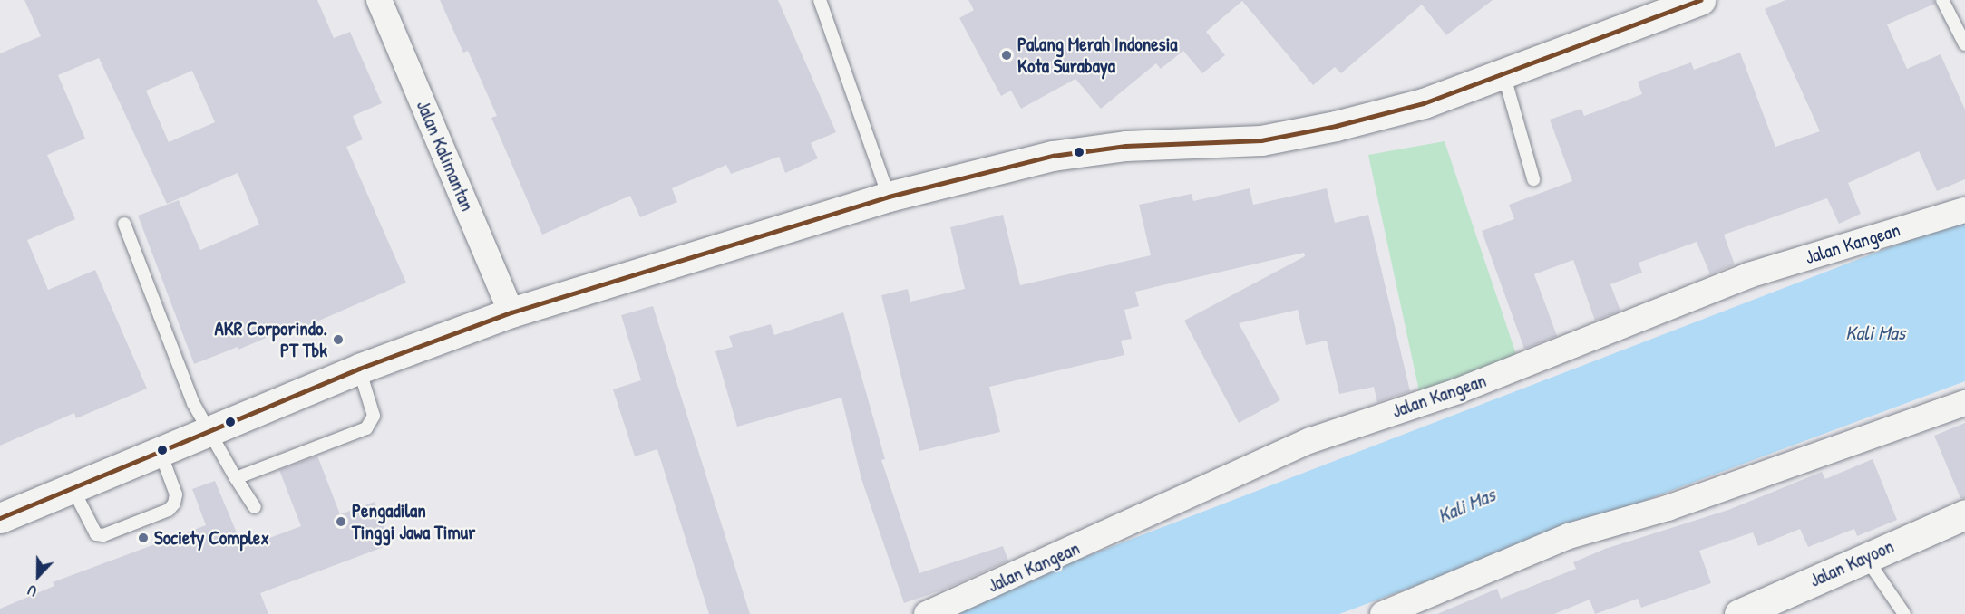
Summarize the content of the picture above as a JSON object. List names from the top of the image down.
{
  "streets": {
    "street": ["Jalan Kalimantan", "Jalan Kangean", "Jalan Kayoon"]
  },
  "water": ["Kali Mas"],
  "places": [
    "Palang Merah Indonesia Kota Surabaya",
    "AKR Corporindo. PT Tbk",
    "Pengadilan Tinggi Jawa Timur",
    "Society Complex"
  ],
  "north": "bottom"
}
